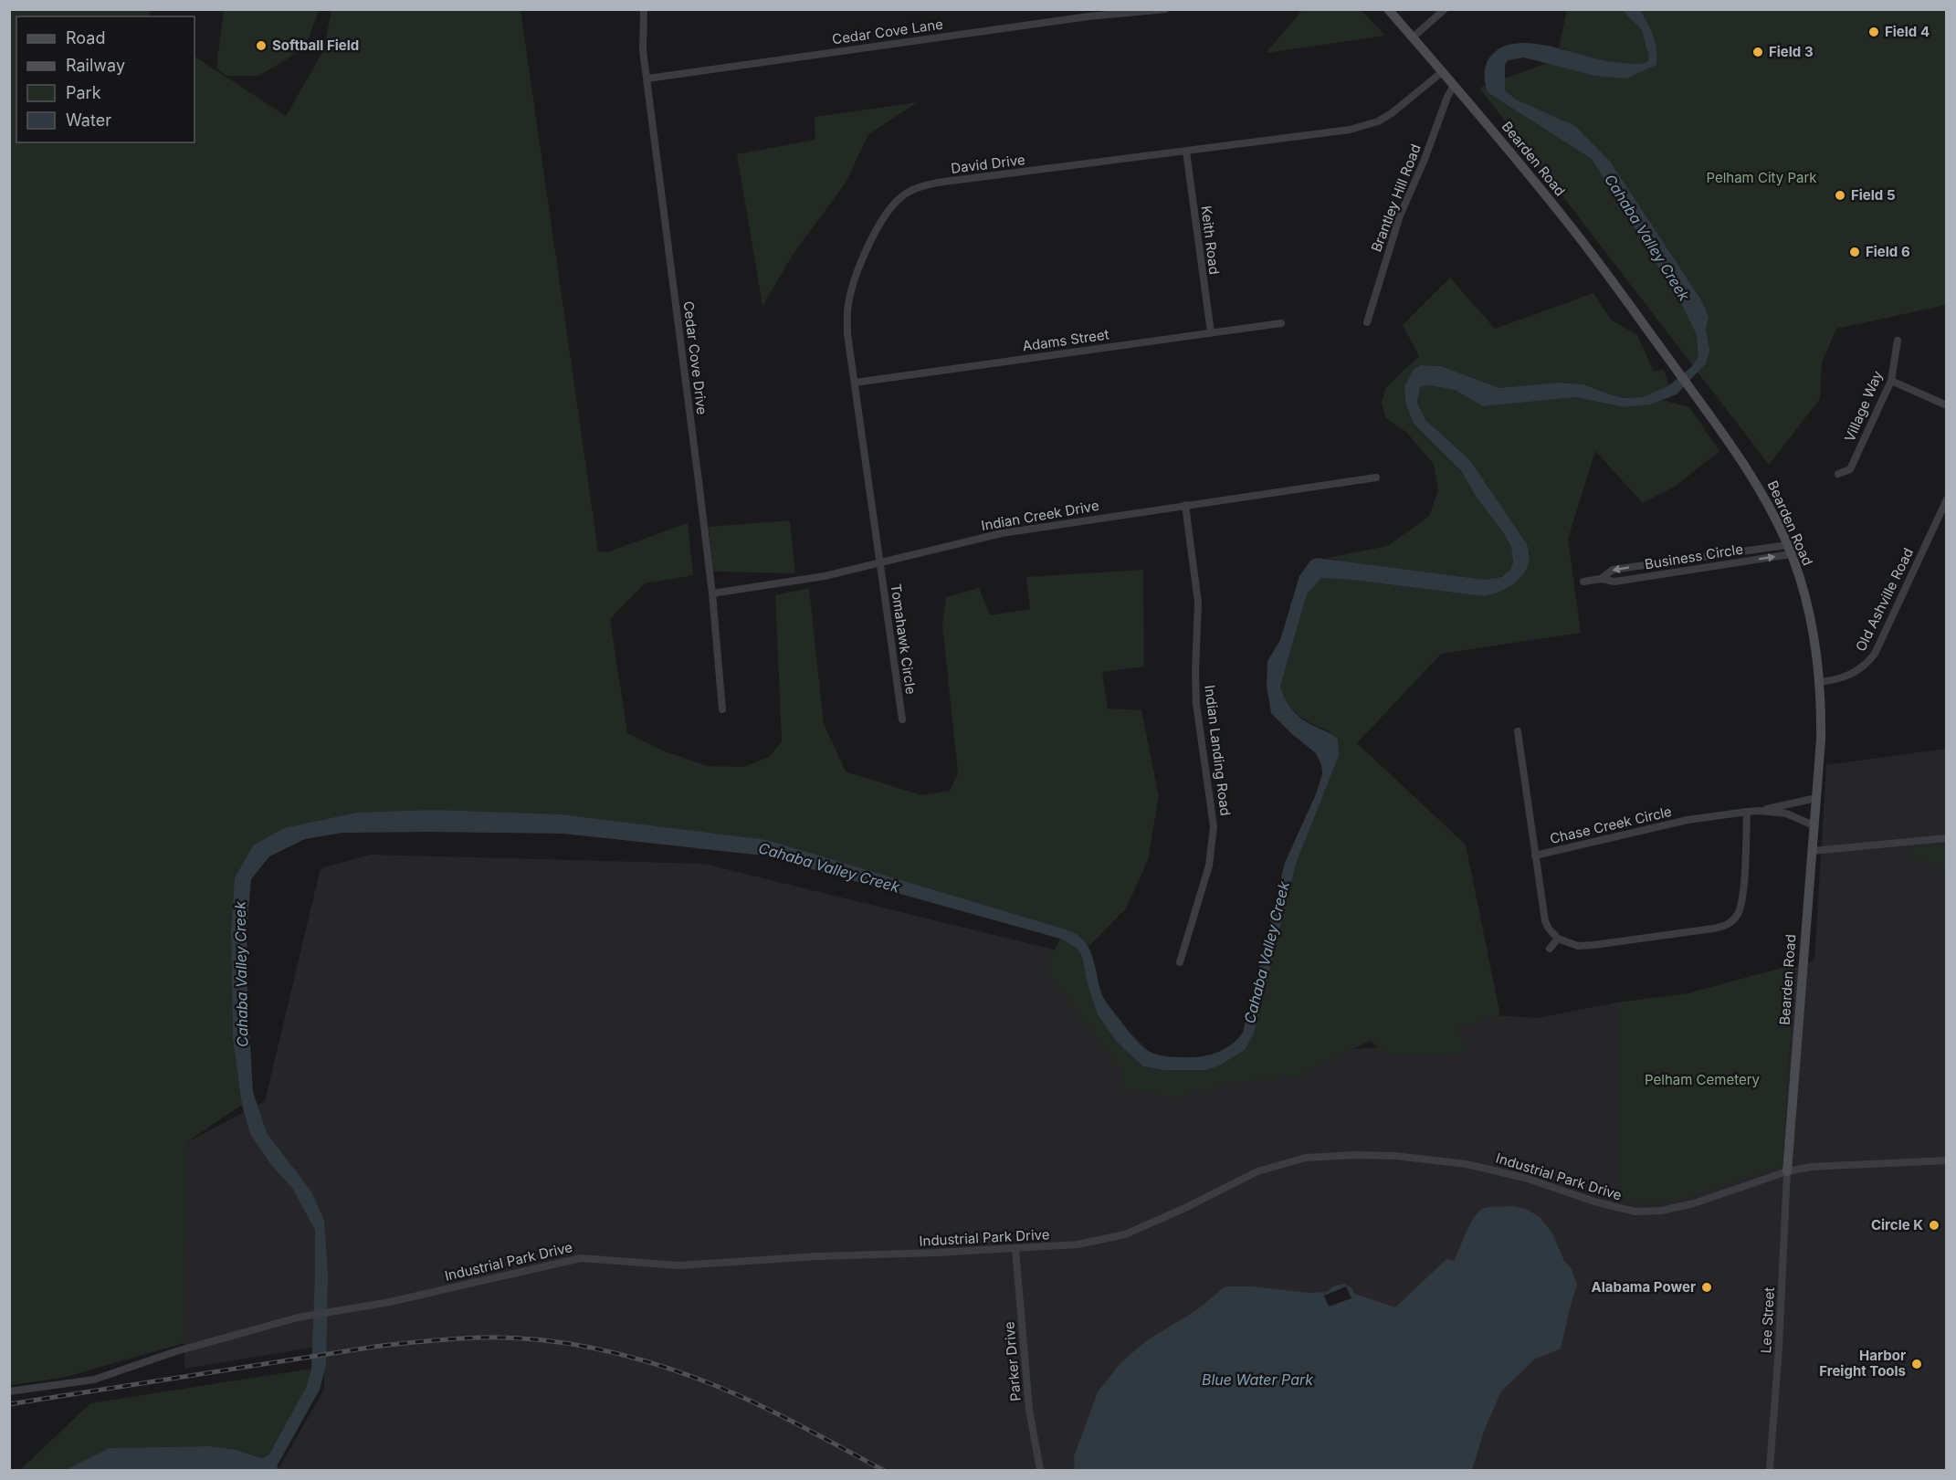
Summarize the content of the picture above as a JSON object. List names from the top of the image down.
{
  "streets": {
    "street": [
      "Cedar Cove Lane",
      "Bearden Road",
      "David Drive",
      "Brantley Hill Road",
      "Keith Road",
      "Adams Street",
      "Cedar Cove Drive",
      "Village Way",
      "Indian Creek Drive",
      "Business Circle",
      "Old Ashville Road",
      "Tomahawk Circle",
      "Indian Landing Road",
      "Chase Creek Circle",
      "Industrial Park Drive",
      "Lee Street",
      "Parker Drive"
    ]
  },
  "crossings": [
    ["Cedar Cove Lane", "Cedar Cove Drive"],
    ["Bearden Road", "David Drive"],
    ["Bearden Road", "Brantley Hill Road"],
    ["Bearden Road", "Business Circle"],
    ["Bearden Road", "Old Ashville Road"],
    ["Bearden Road", "Chase Creek Circle"],
    ["Bearden Road", "Industrial Park Drive"],
    ["Bearden Road", "Lee Street"],
    ["David Drive", "Keith Road"],
    ["David Drive", "Adams Street"],
    ["David Drive", "Indian Creek Drive"],
    ["David Drive", "Tomahawk Circle"],
    ["Keith Road", "Adams Street"],
    ["Cedar Cove Drive", "Indian Creek Drive"],
    ["Indian Creek Drive", "Tomahawk Circle"],
    ["Indian Creek Drive", "Indian Landing Road"],
    ["Industrial Park Drive", "Lee Street"],
    ["Industrial Park Drive", "Parker Drive"]
  ],
  "water": ["Cahaba Valley Creek", "Blue Water Park"],
  "parks": ["Pelham City Park", "Pelham Cemetery"],
  "places": [
    "Field 4",
    "Softball Field",
    "Field 3",
    "Field 5",
    "Field 6",
    "Circle K",
    "Alabama Power",
    "Harbor Freight Tools"
  ],
  "legend": [
    "Road",
    "Railway",
    "Park",
    "Water"
  ]
}
